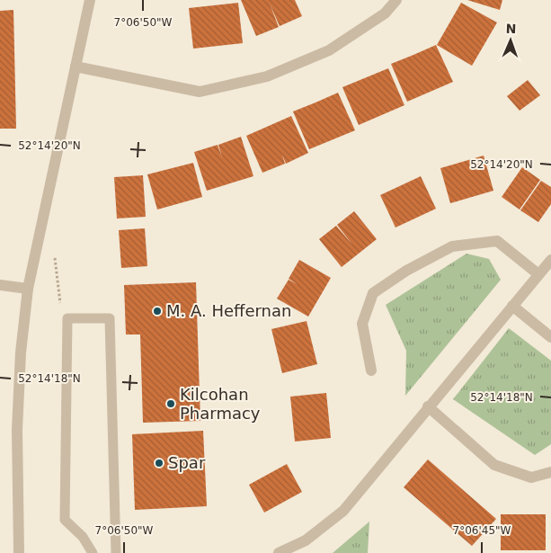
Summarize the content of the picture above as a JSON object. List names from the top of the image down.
{
  "places": ["M. A. Heffernan", "Kilcohan Pharmacy", "Spar"],
  "north": "top",
  "coordinates": [
    "7°06'50\"W",
    "52°14'20\"N",
    "52°14'18\"N",
    "7°06'45\"W"
  ]
}
